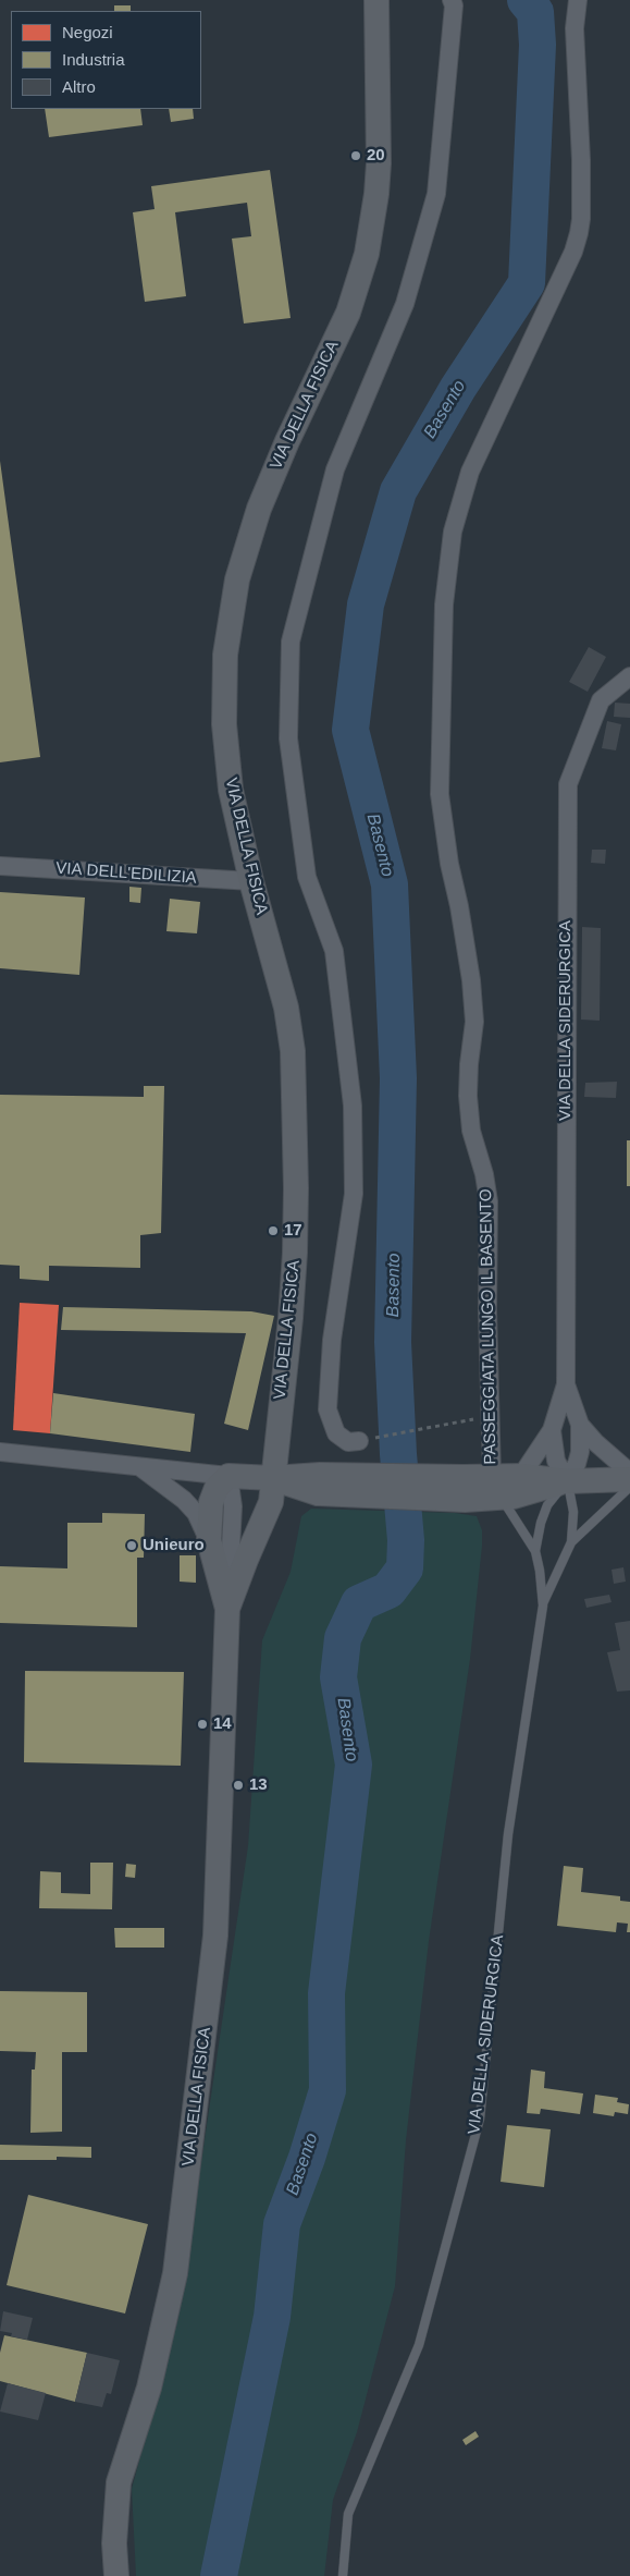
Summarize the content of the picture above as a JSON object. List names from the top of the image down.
{
  "streets": {
    "street": [
      "VIA DELLA FISICA",
      "VIA DELL'EDILIZIA",
      "VIA DELLA SIDERURGICA",
      "PASSEGGIATA LUNGO IL BASENTO"
    ]
  },
  "crossings": [
    ["VIA DELLA FISICA", "VIA DELL'EDILIZIA"],
    ["VIA DELLA SIDERURGICA", "PASSEGGIATA LUNGO IL BASENTO"]
  ],
  "water": ["Basento"],
  "places": [
    "20",
    "17",
    "Unieuro",
    "14",
    "13"
  ],
  "legend": ["Negozi", "Industria", "Altro"]
}
